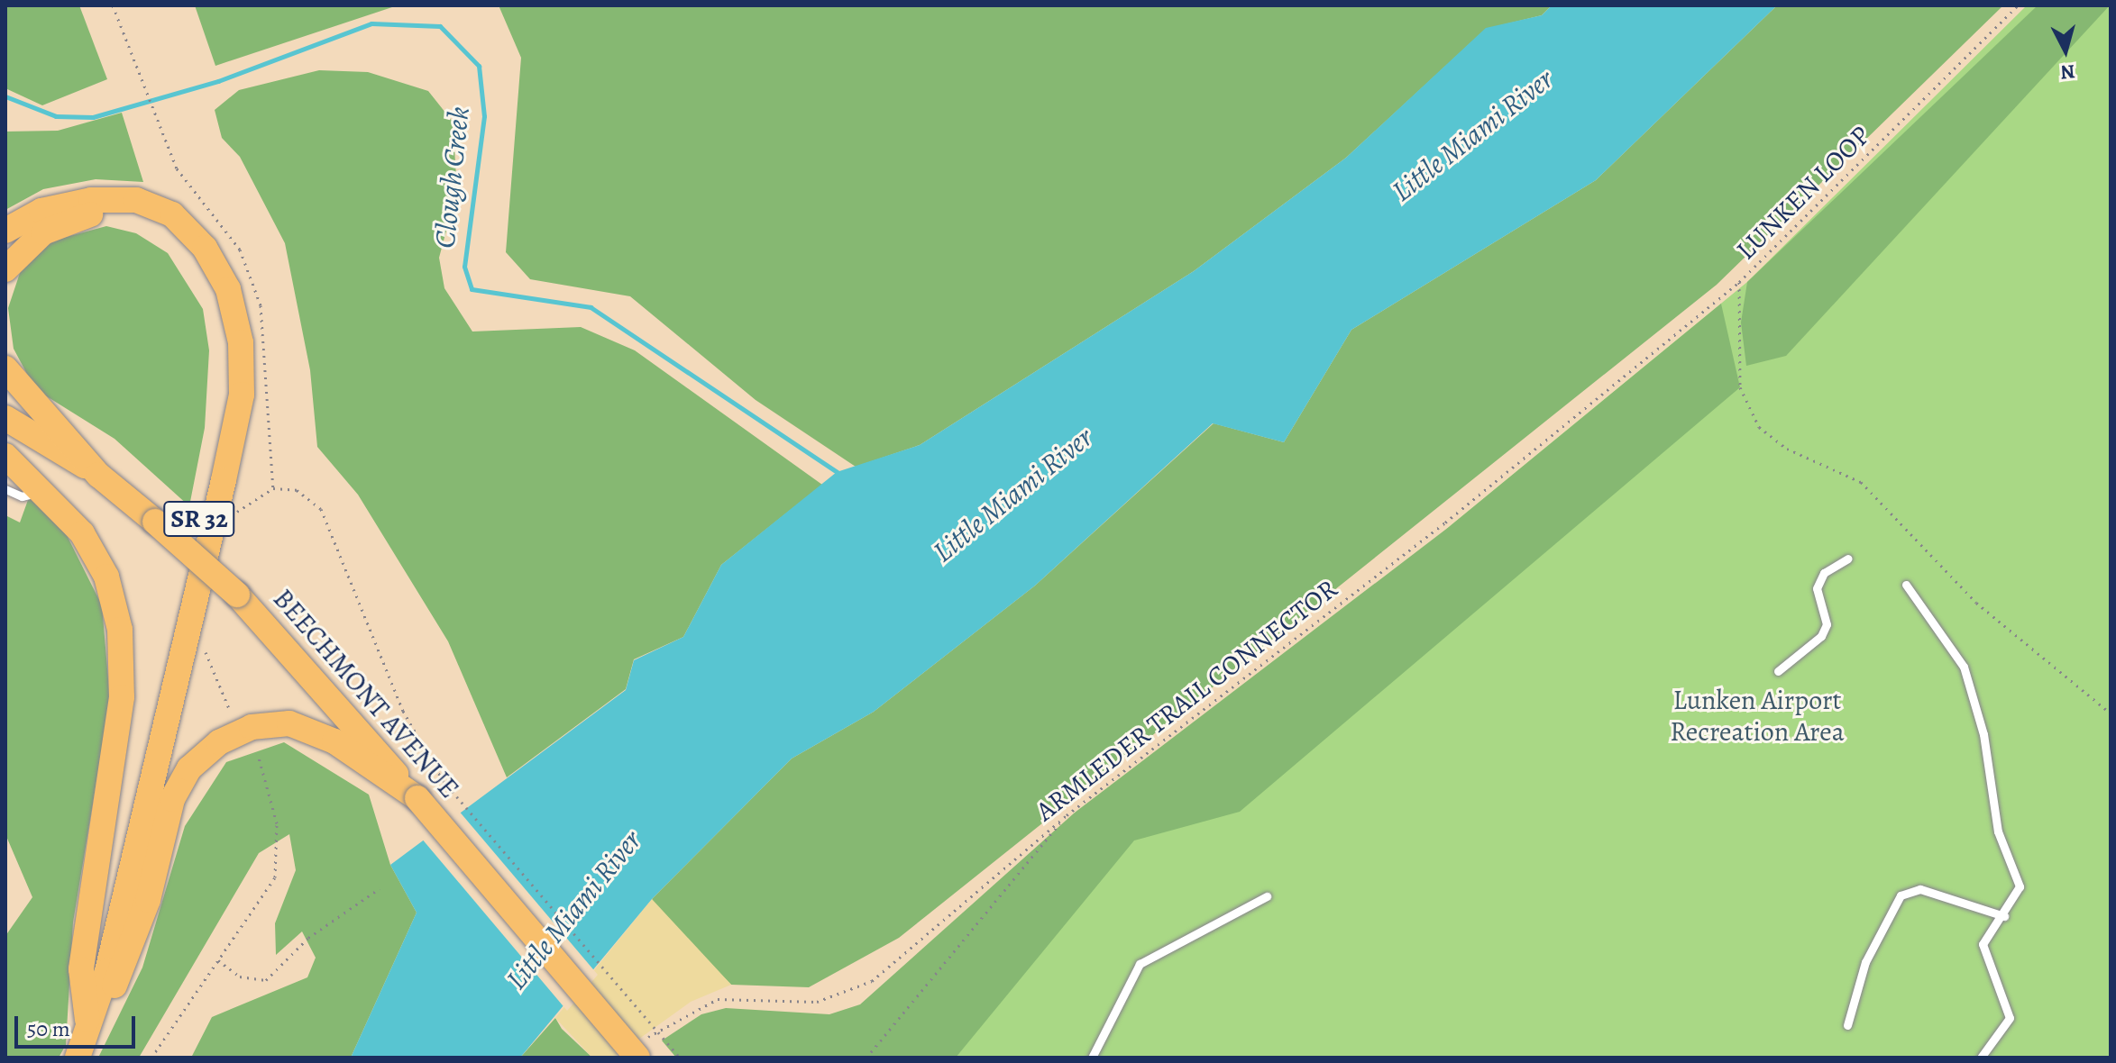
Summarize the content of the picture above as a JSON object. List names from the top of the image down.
{
  "streets": {
    "main road": ["SR 32", "BEECHMONT AVENUE"],
    "path": ["LUNKEN LOOP", "ARMLEDER TRAIL CONNECTOR"]
  },
  "crossings": [
    ["LUNKEN LOOP", "ARMLEDER TRAIL CONNECTOR"],
    ["SR 32", "BEECHMONT AVENUE"],
    ["BEECHMONT AVENUE", "ARMLEDER TRAIL CONNECTOR"]
  ],
  "water": ["Little Miami River", "Clough Creek"],
  "parks": ["Lunken Airport Recreation Area"],
  "scale_bar": "50 m",
  "north": "bottom"
}
